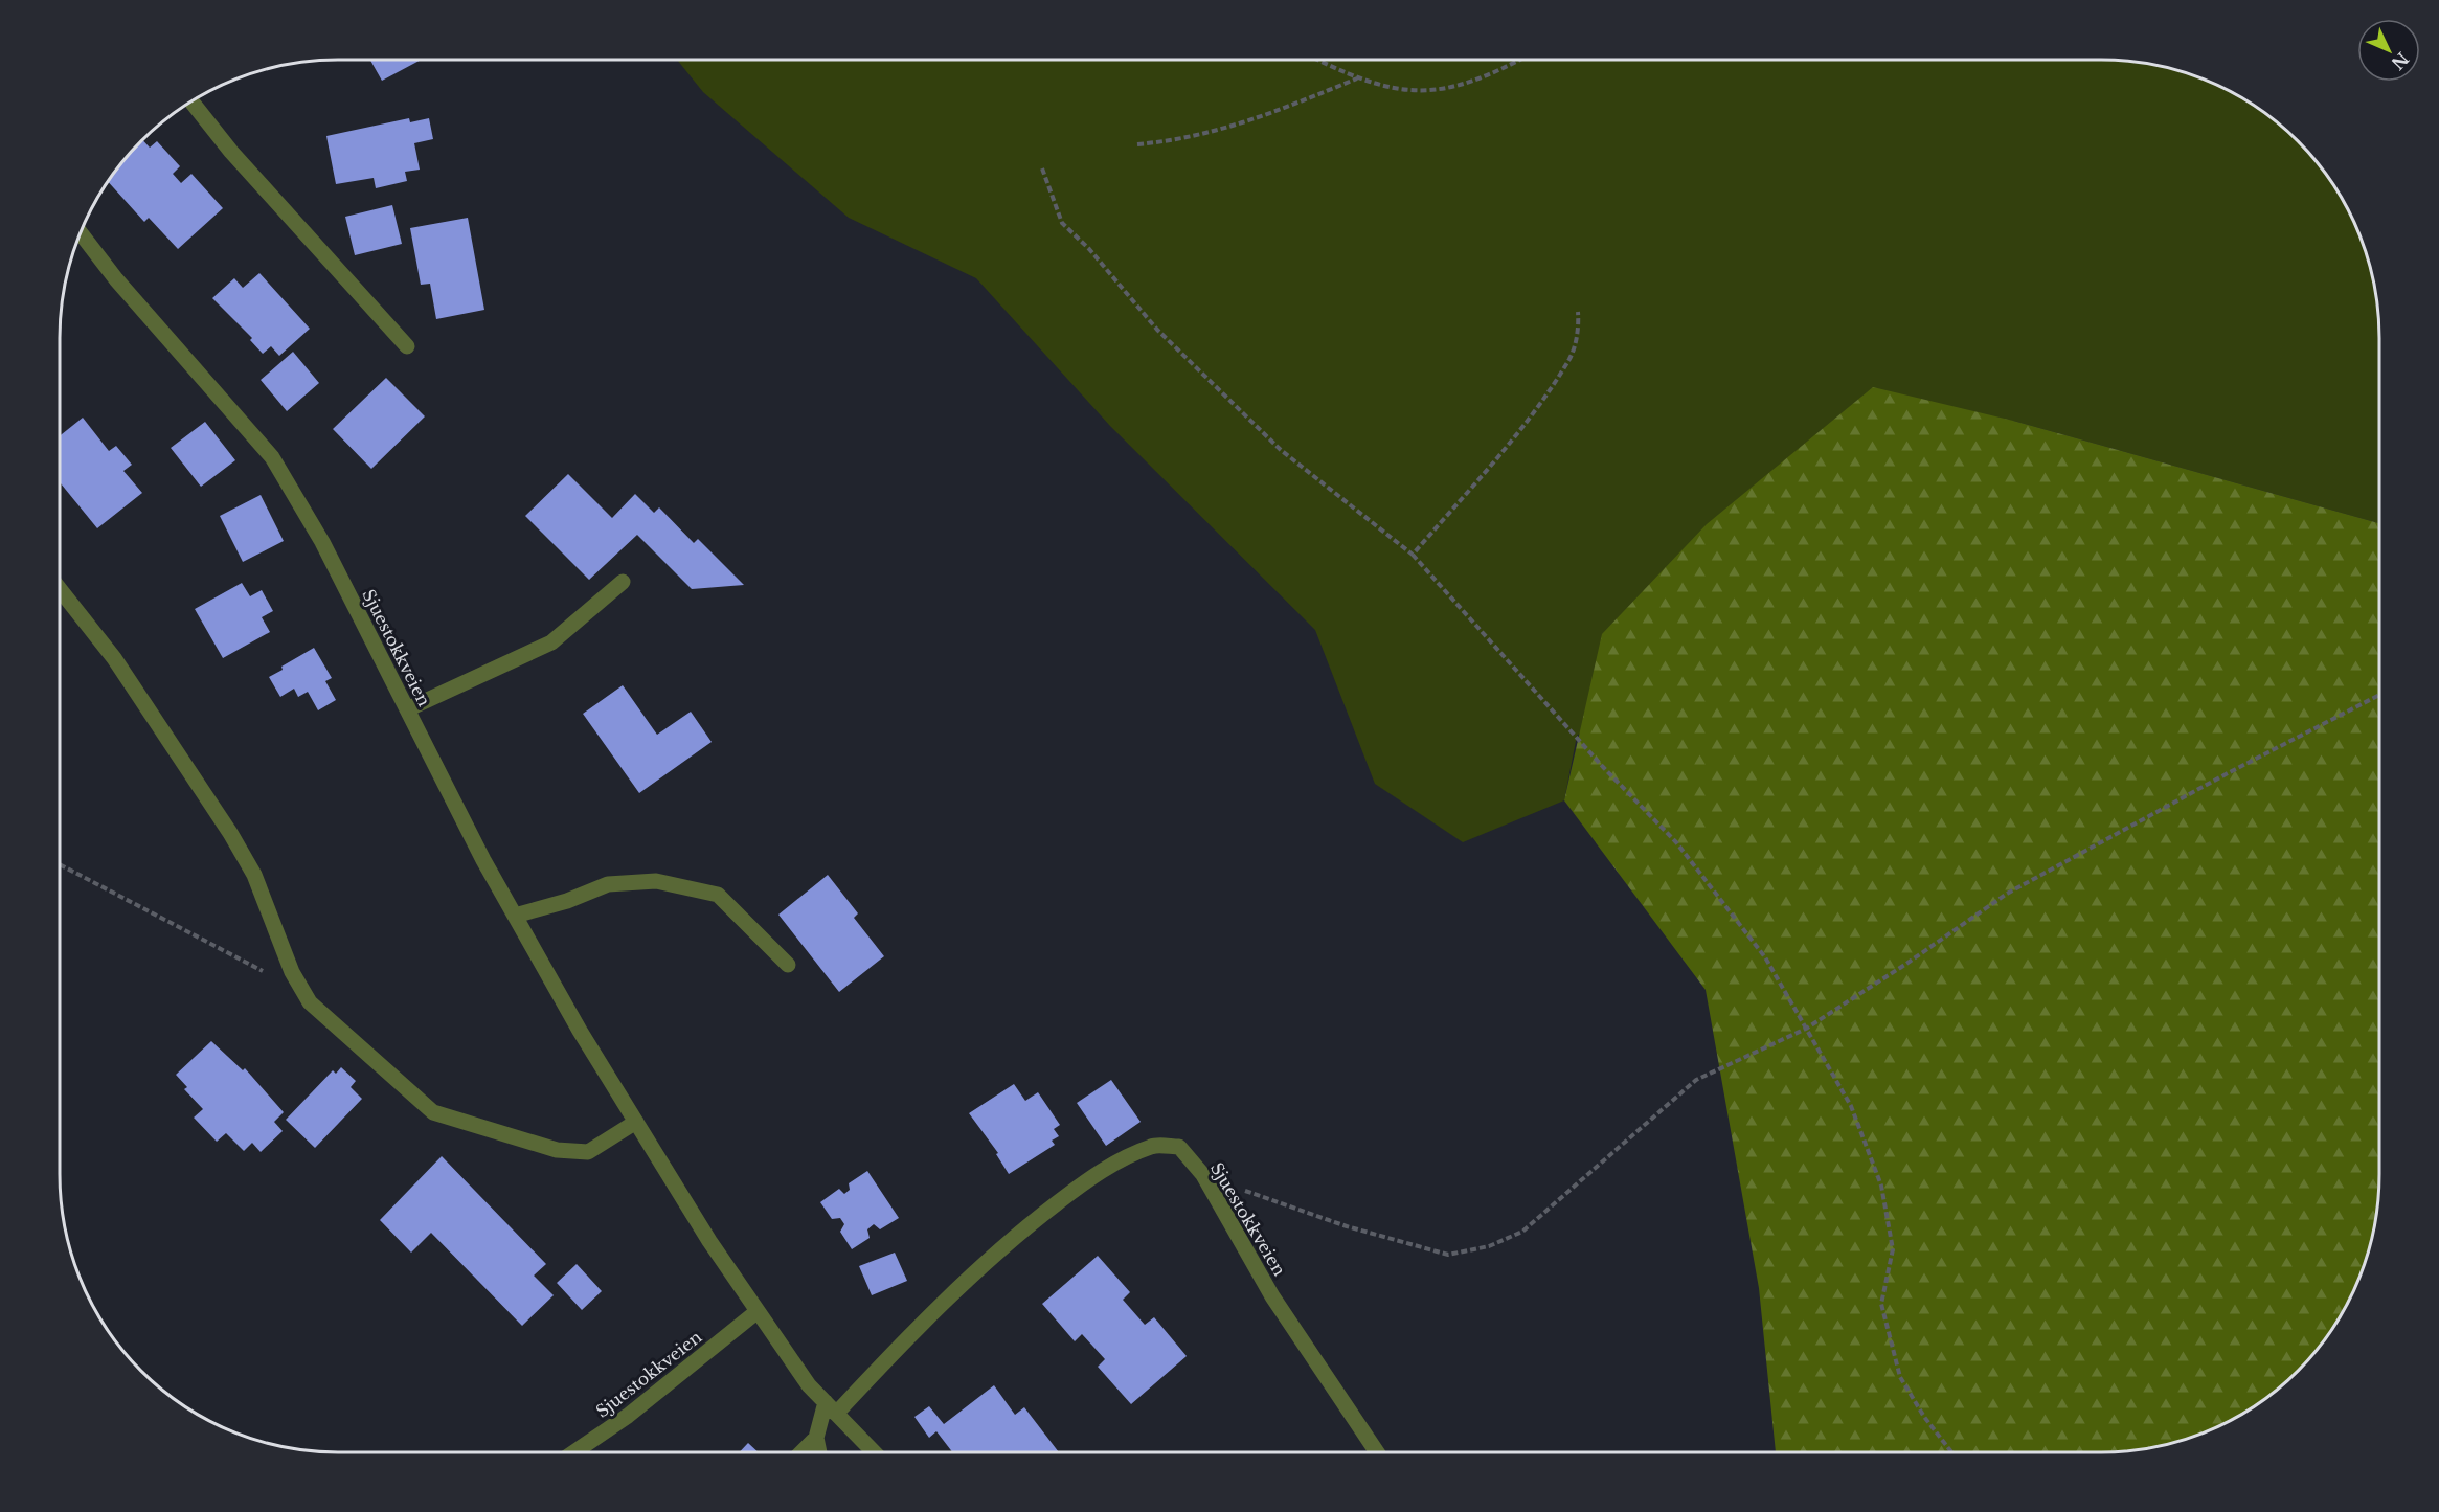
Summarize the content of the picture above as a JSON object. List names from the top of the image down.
{
  "streets": {
    "street": ["Sjuestokkveien"]
  },
  "north": "bottom right"
}
